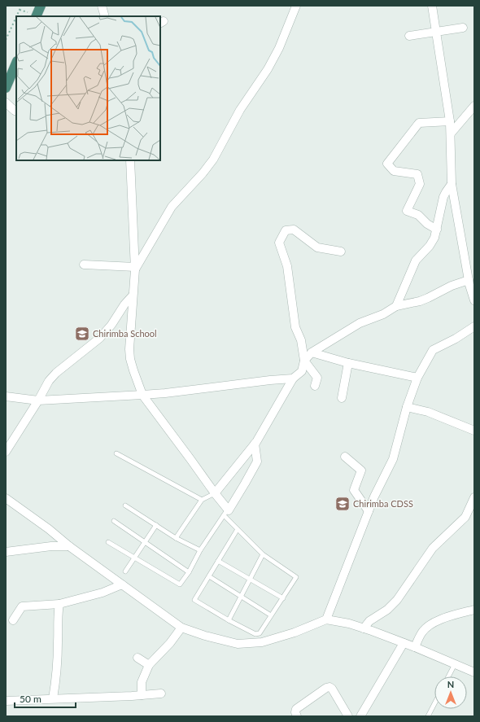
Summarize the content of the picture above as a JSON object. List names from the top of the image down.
{
  "places": {
    "school or university": ["Chirimba School", "Chirimba CDSS"]
  },
  "scale_bar": "50 m",
  "north": "top"
}
